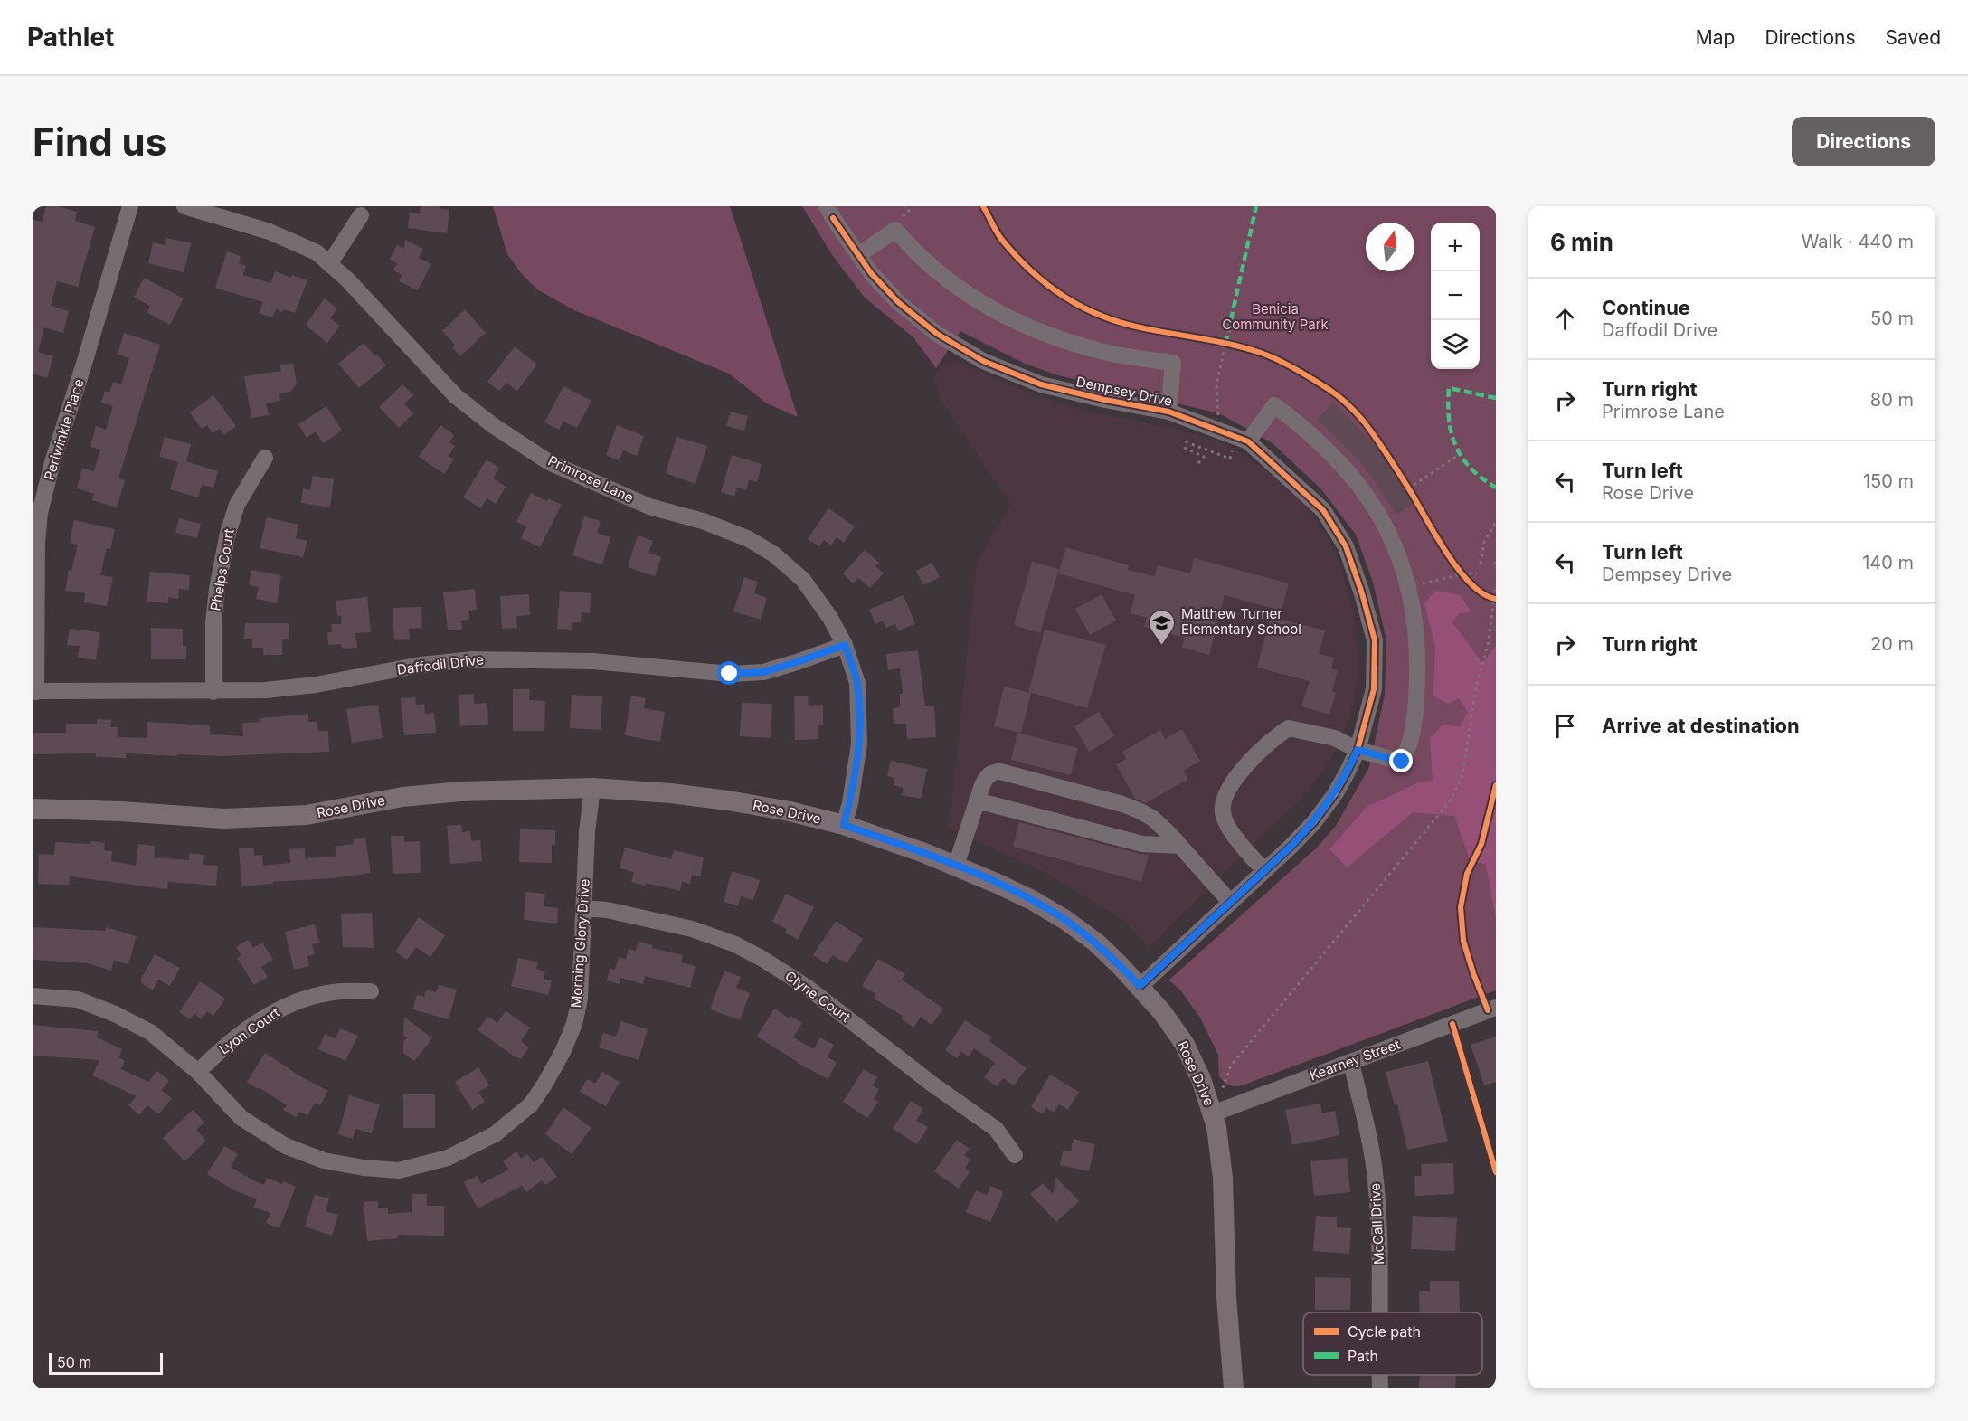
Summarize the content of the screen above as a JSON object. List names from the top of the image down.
{
  "streets": {
    "main road": ["Rose Drive"],
    "street": [
      "Dempsey Drive",
      "Periwinkle Place",
      "Primrose Lane",
      "Phelps Court",
      "Daffodil Drive",
      "Morning Glory Drive",
      "Clyne Court",
      "Lyon Court",
      "Kearney Street",
      "McCall Drive"
    ]
  },
  "crossings": [
    ["Dempsey Drive", "Rose Drive"],
    ["Periwinkle Place", "Daffodil Drive"],
    ["Primrose Lane", "Daffodil Drive"],
    ["Primrose Lane", "Rose Drive"],
    ["Phelps Court", "Daffodil Drive"],
    ["Rose Drive", "Morning Glory Drive"],
    ["Rose Drive", "Kearney Street"],
    ["Morning Glory Drive", "Clyne Court"],
    ["Morning Glory Drive", "Lyon Court"],
    ["Kearney Street", "McCall Drive"]
  ],
  "parks": ["Benicia Community Park"],
  "places": {
    "school or university": ["Matthew Turner Elementary School"]
  },
  "legend": ["Cycle path", "Path"],
  "scale_bar": "50 m",
  "north": "top",
  "page": {
    "header": "Pathlet",
    "nav": ["Map", "Directions", "Saved"],
    "buttons": "Directions",
    "title": "Find us",
    "heading": ["6 min", "Walk · 440 m"],
    "map_buttons": ["+", "−"],
    "list": [
      ["Continue", "Daffodil Drive", "50 m"],
      ["Turn right", "Primrose Lane", "80 m"],
      ["Turn left", "Rose Drive", "150 m"],
      ["Turn left", "Dempsey Drive", "140 m"],
      ["Turn right", "20 m"],
      "Arrive at destination"
    ],
    "scale": "50 m"
  }
}
